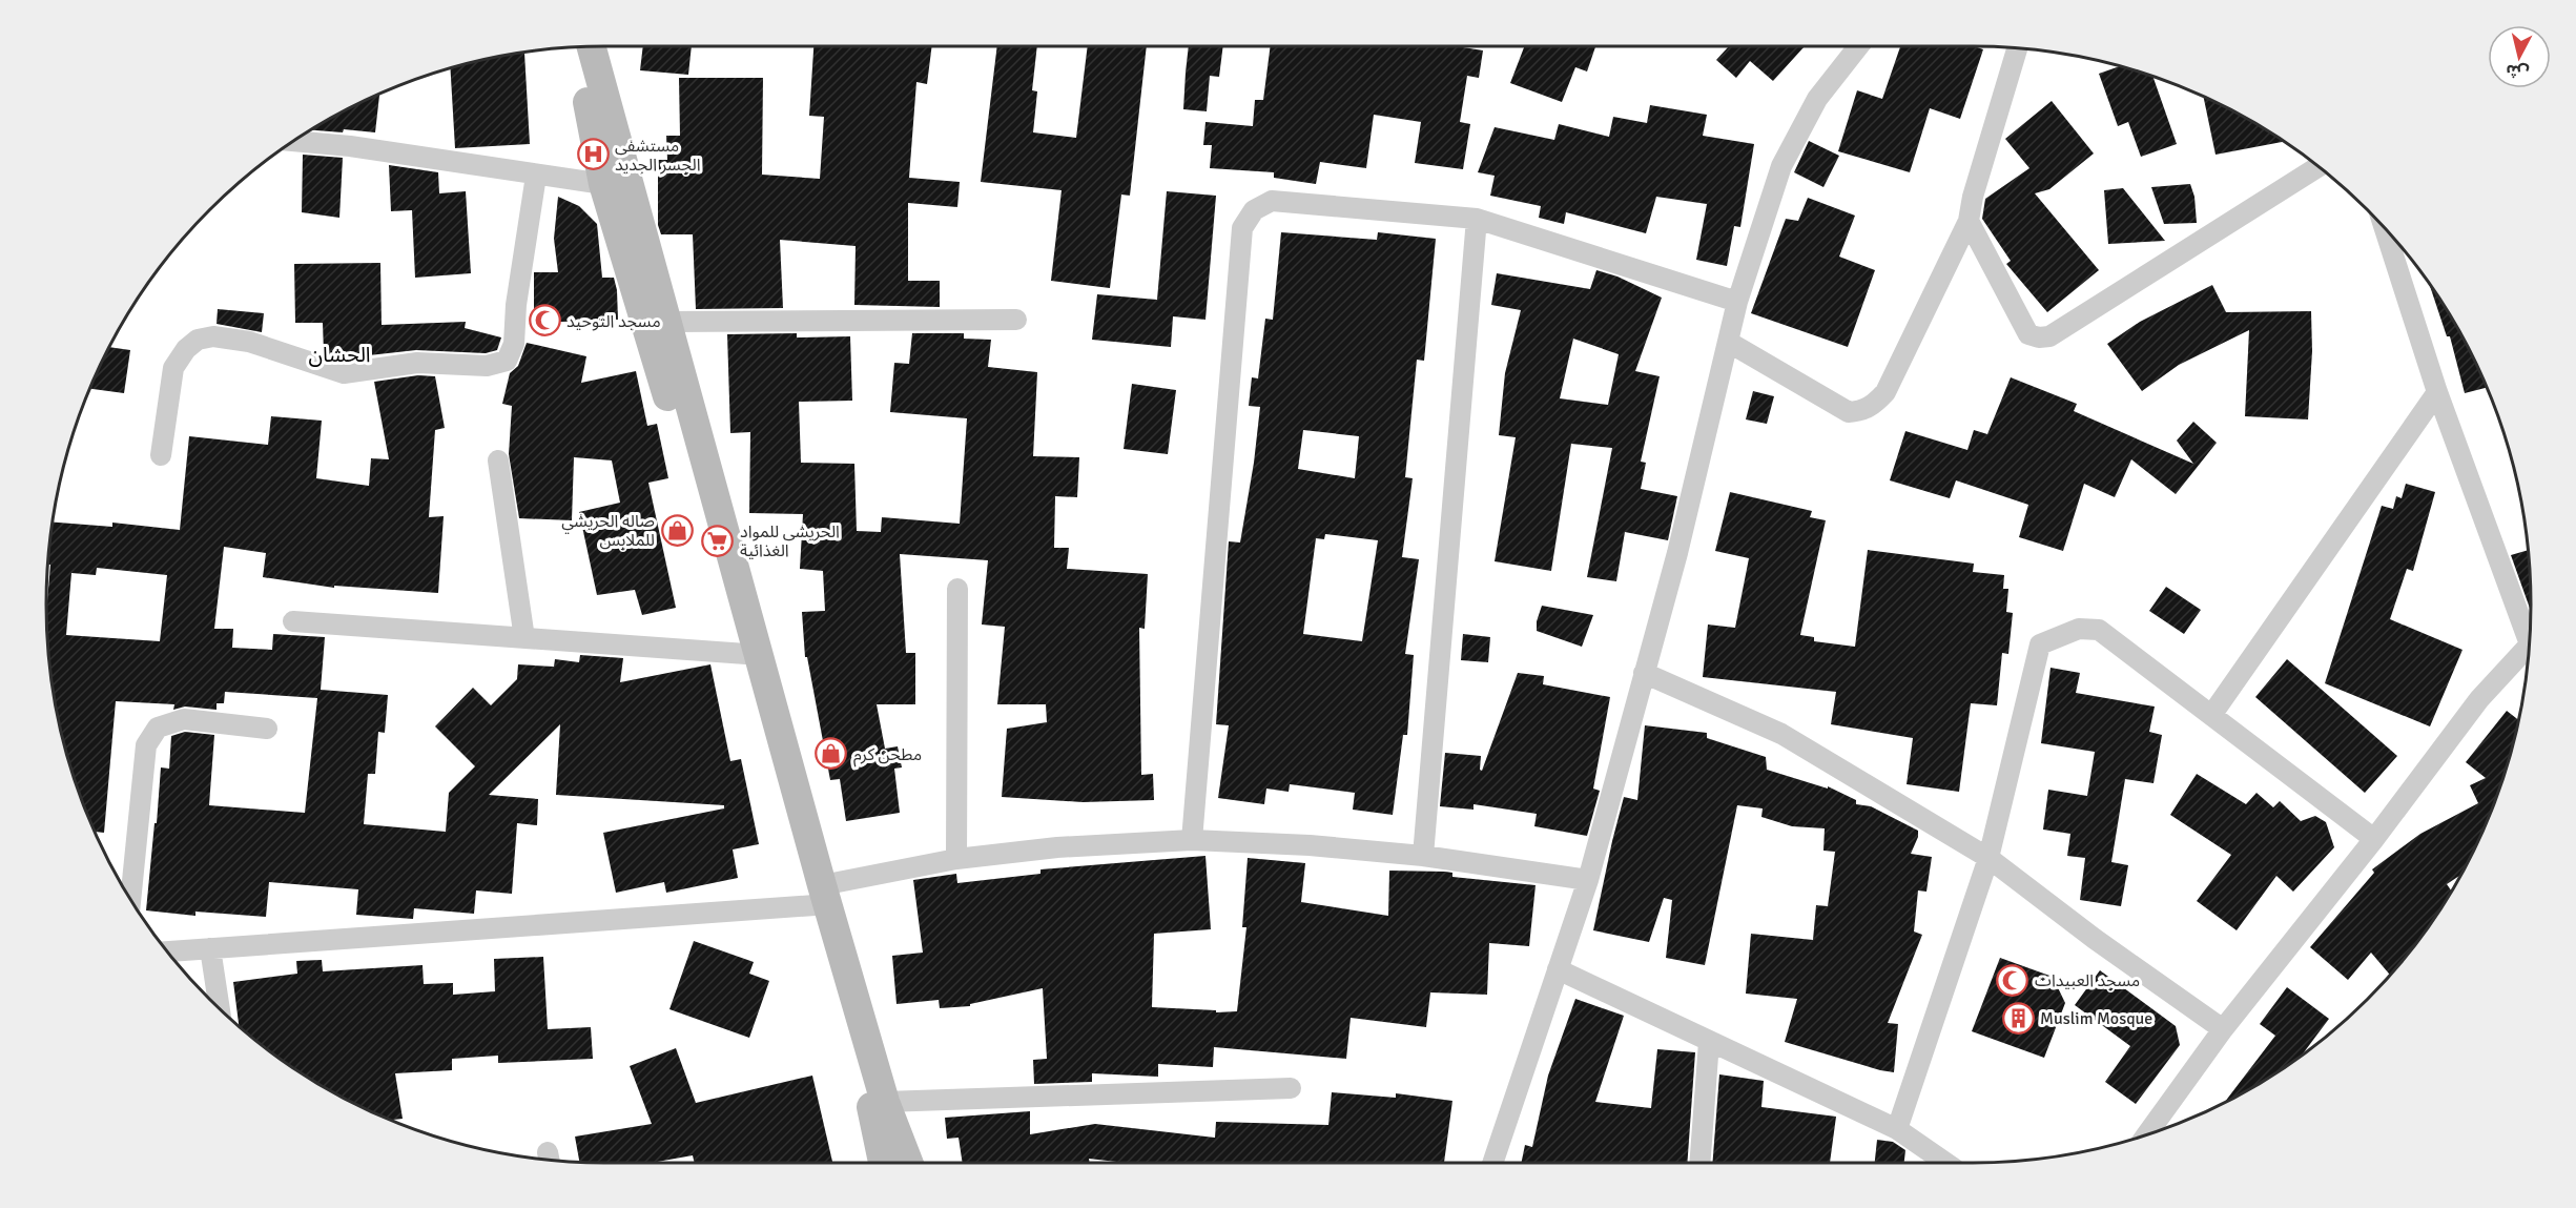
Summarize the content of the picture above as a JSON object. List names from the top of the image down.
{
  "districts": ["الحشان"],
  "places": {
    "hospital": ["مستشفى الجسر الجديد"],
    "mosque": ["مسجد التوحيد", "مسجد العبيدات"],
    "shop": ["صاله الحريشي للملابس", "مطحن كرم"],
    "supermarket": ["الحريشي للمواد الغذائية"],
    "building": ["Muslim Mosque"]
  },
  "north": "bottom"
}
